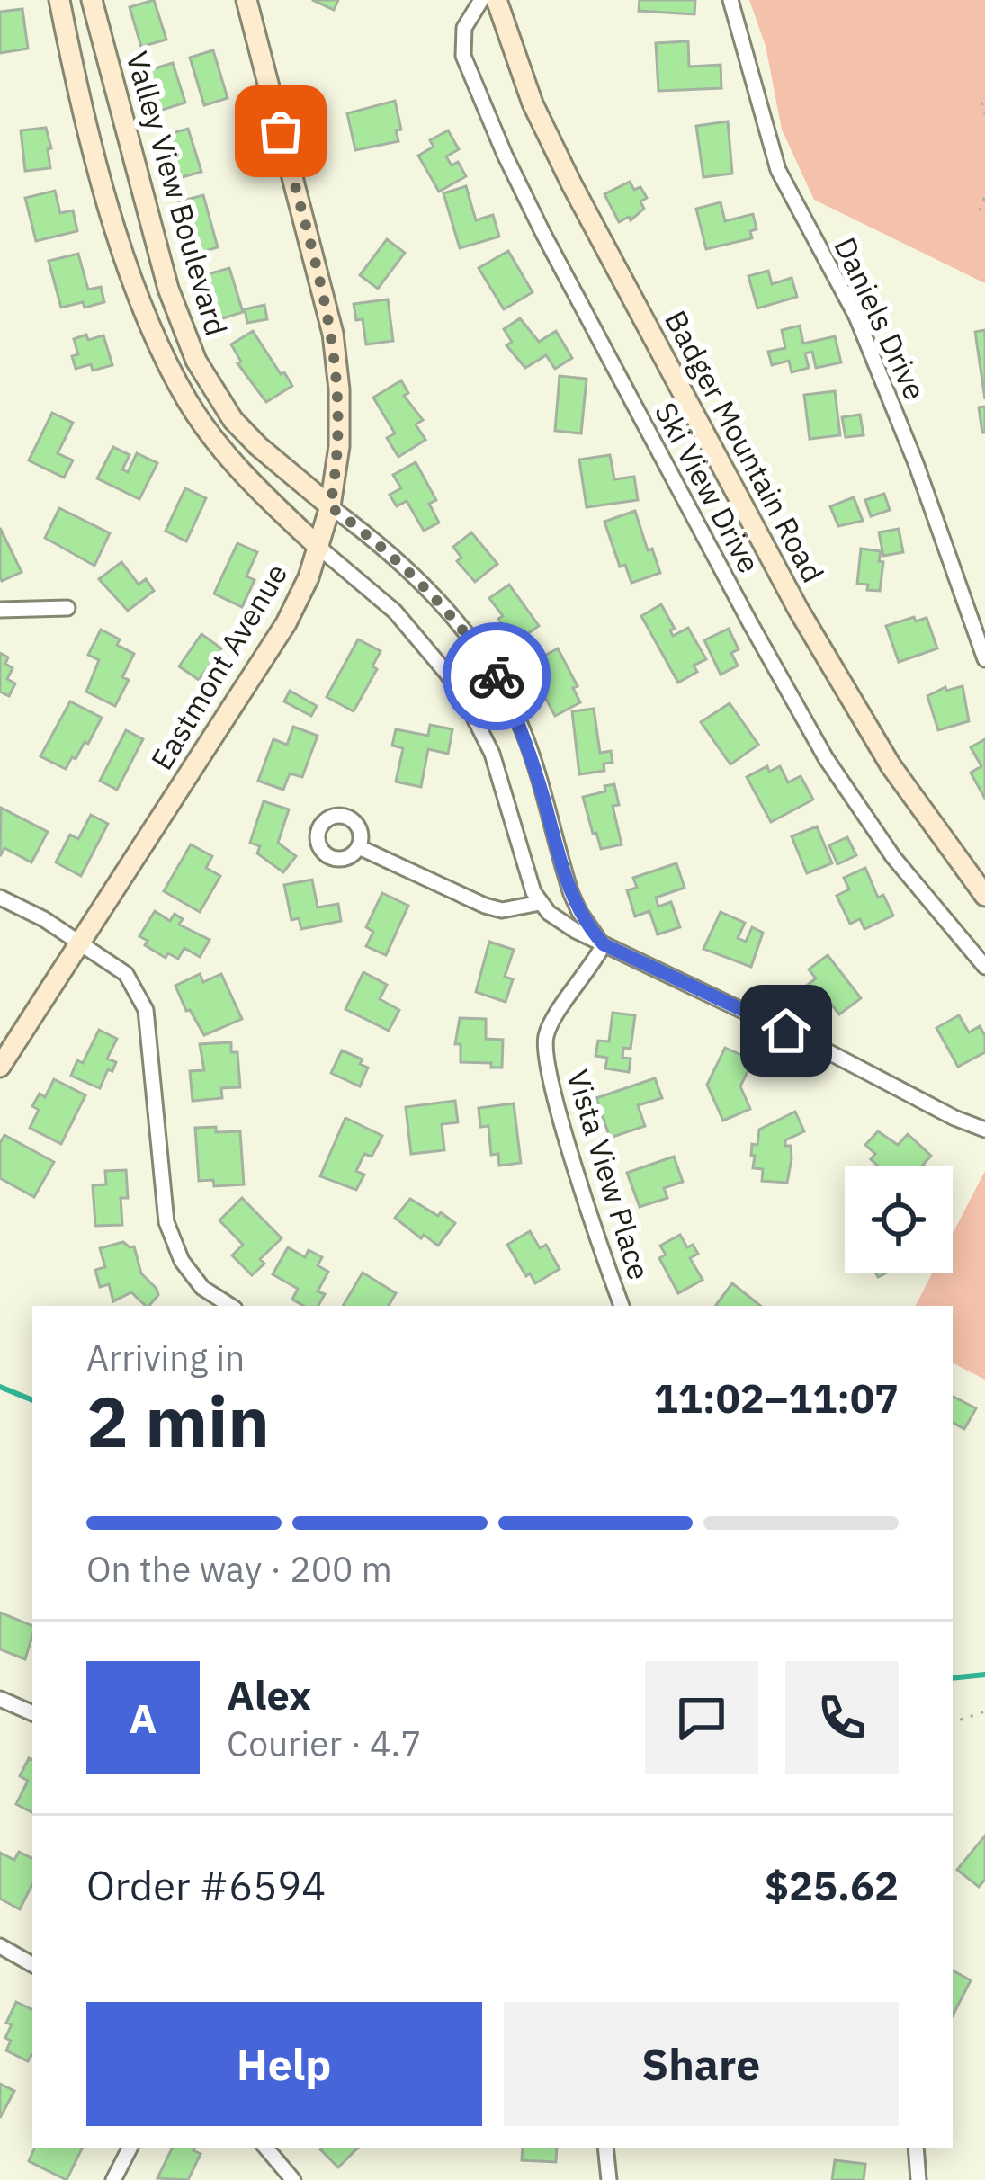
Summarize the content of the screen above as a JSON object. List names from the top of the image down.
{
  "streets": {
    "main road": ["Valley View Boulevard", "Badger Mountain Road", "Eastmont Avenue"],
    "street": ["Daniels Drive", "Ski View Drive", "Vista View Place"]
  },
  "crossings": [
    ["Valley View Boulevard", "Eastmont Avenue"],
    ["Valley View Boulevard", "Vista View Place"]
  ],
  "page": {
    "heading": ["2 min", "Arriving in", "11:02–11:07"],
    "panel": [
      "Alex",
      "Courier · 4.7",
      "Order #6594",
      "$25.62"
    ],
    "bar": "On the way · 200 m",
    "round": "A",
    "buttons": ["Help", "Share"]
  }
}
